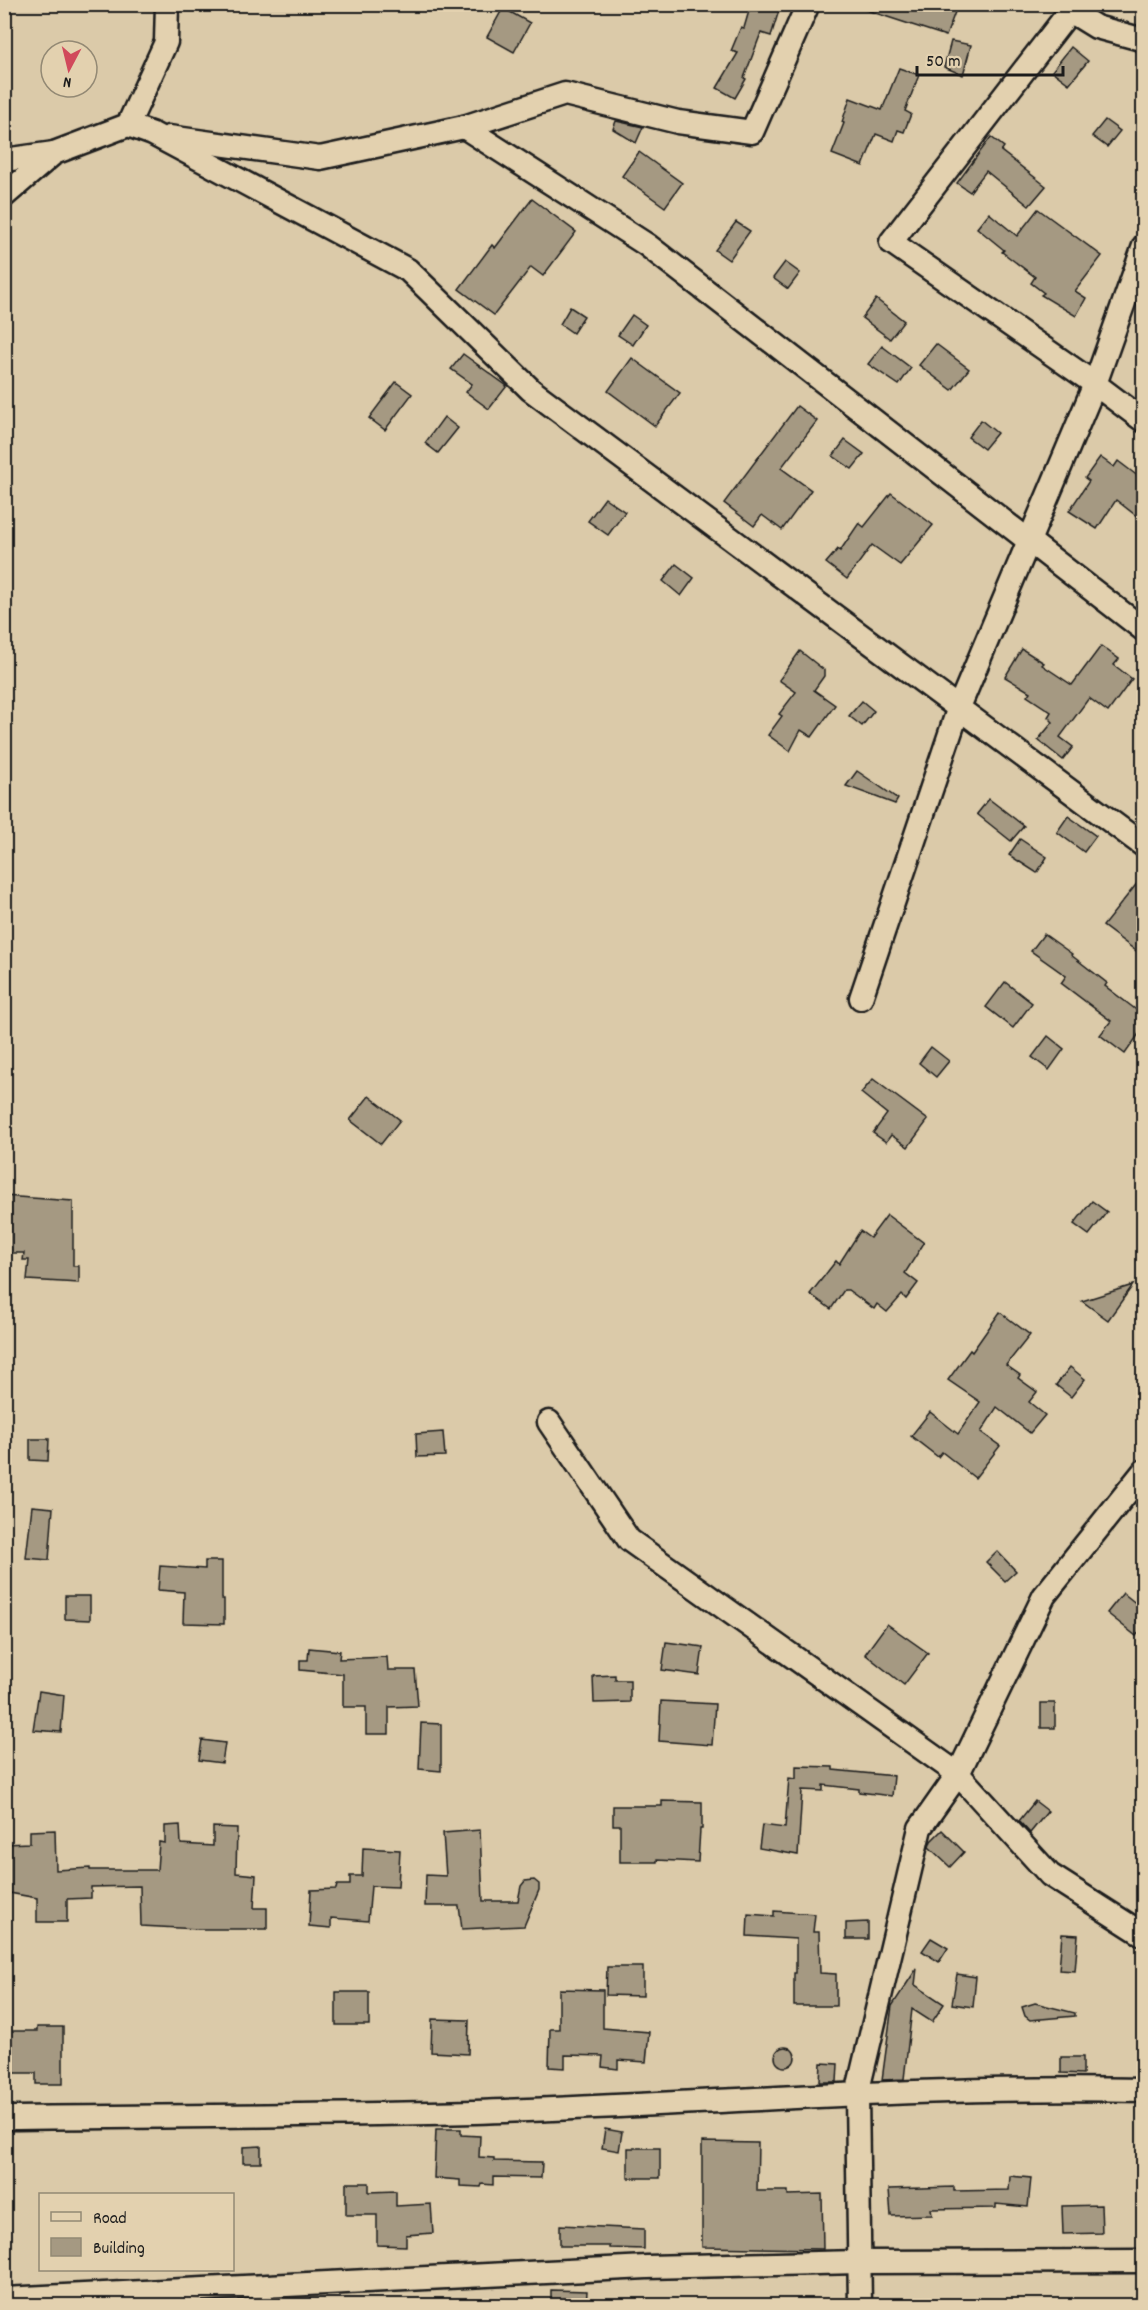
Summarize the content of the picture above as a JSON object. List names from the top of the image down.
{
  "legend": ["Road", "Building"],
  "scale_bar": "50 m",
  "north": "bottom"
}
